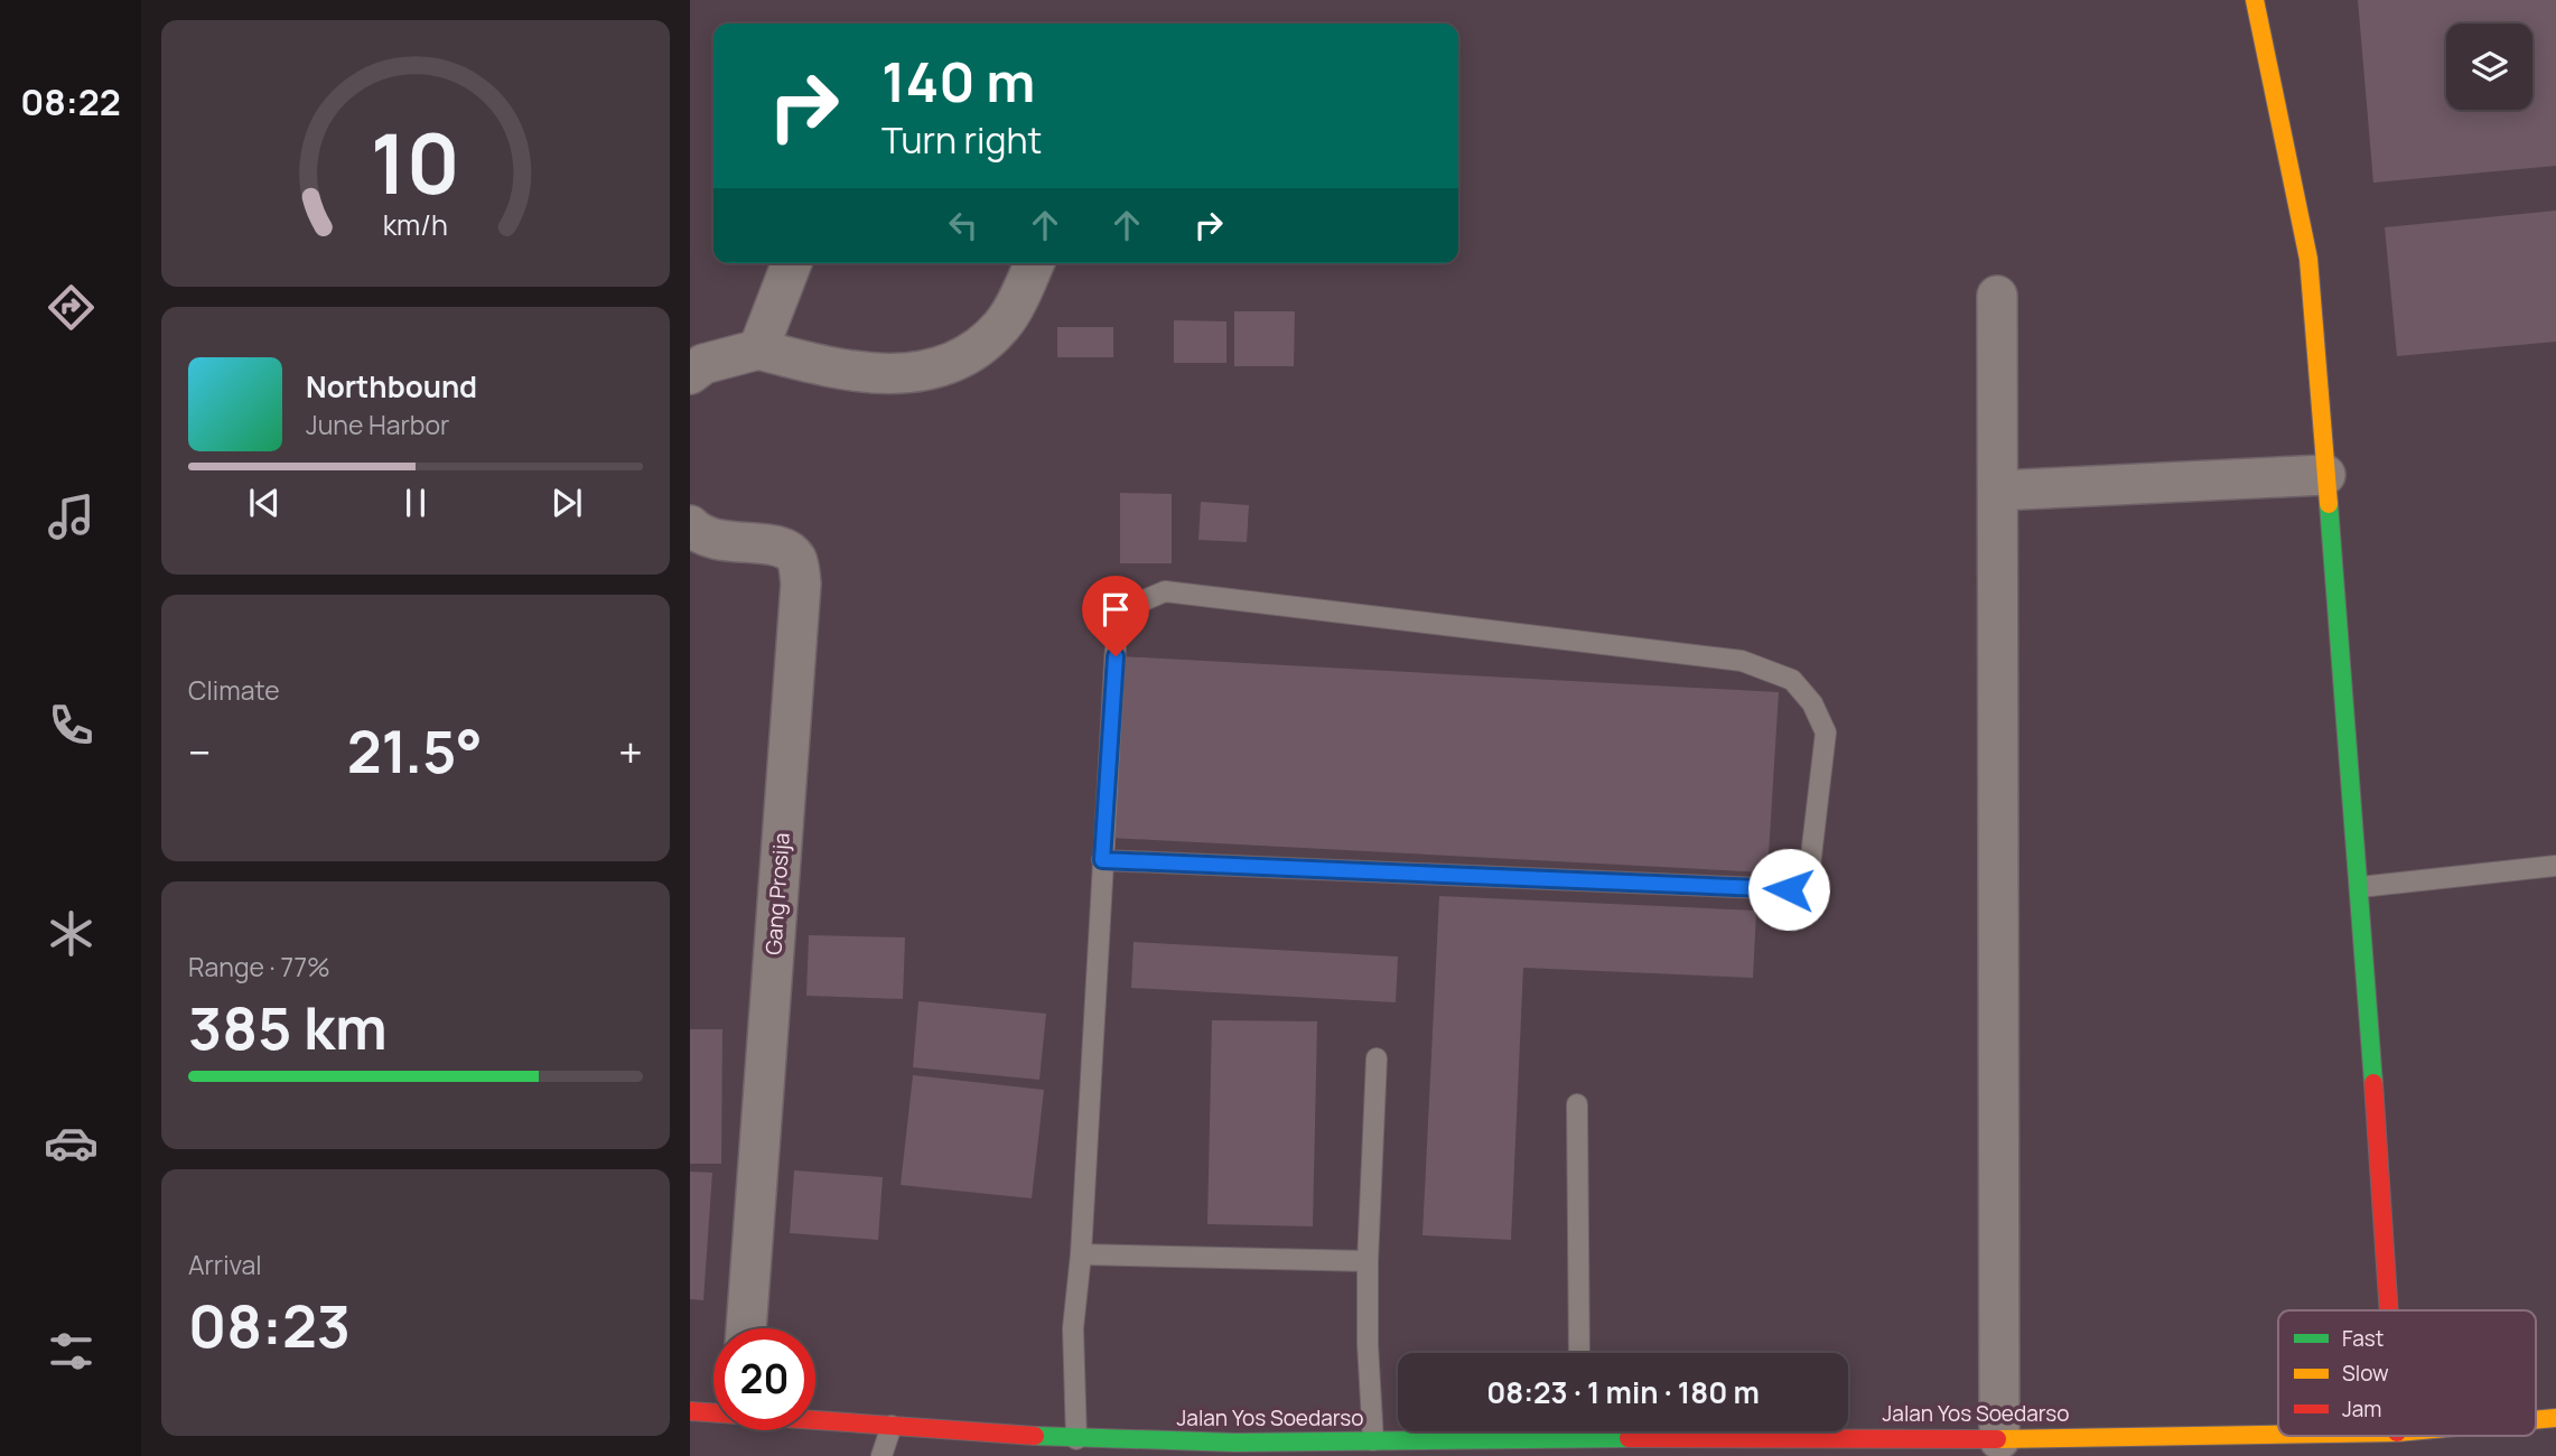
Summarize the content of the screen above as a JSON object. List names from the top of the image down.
{
  "streets": {
    "main road": ["Jalan Yos Soedarso"],
    "street": ["Gang Prosija"]
  },
  "legend": ["Fast", "Slow", "Jam"],
  "page": {
    "tabs": "08:22",
    "turn": ["140 m", "Turn right"],
    "song": ["Northbound", "June Harbor"],
    "tile": [
      "Climate",
      ["Range · 77%", "385 km"],
      ["Arrival", "08:23"]
    ],
    "heat": ["−", "21.5°", "+"],
    "limit": "20",
    "trip": "08:23 · 1 min · 180 m",
    "gauge": ["10", "km/h"]
  }
}
